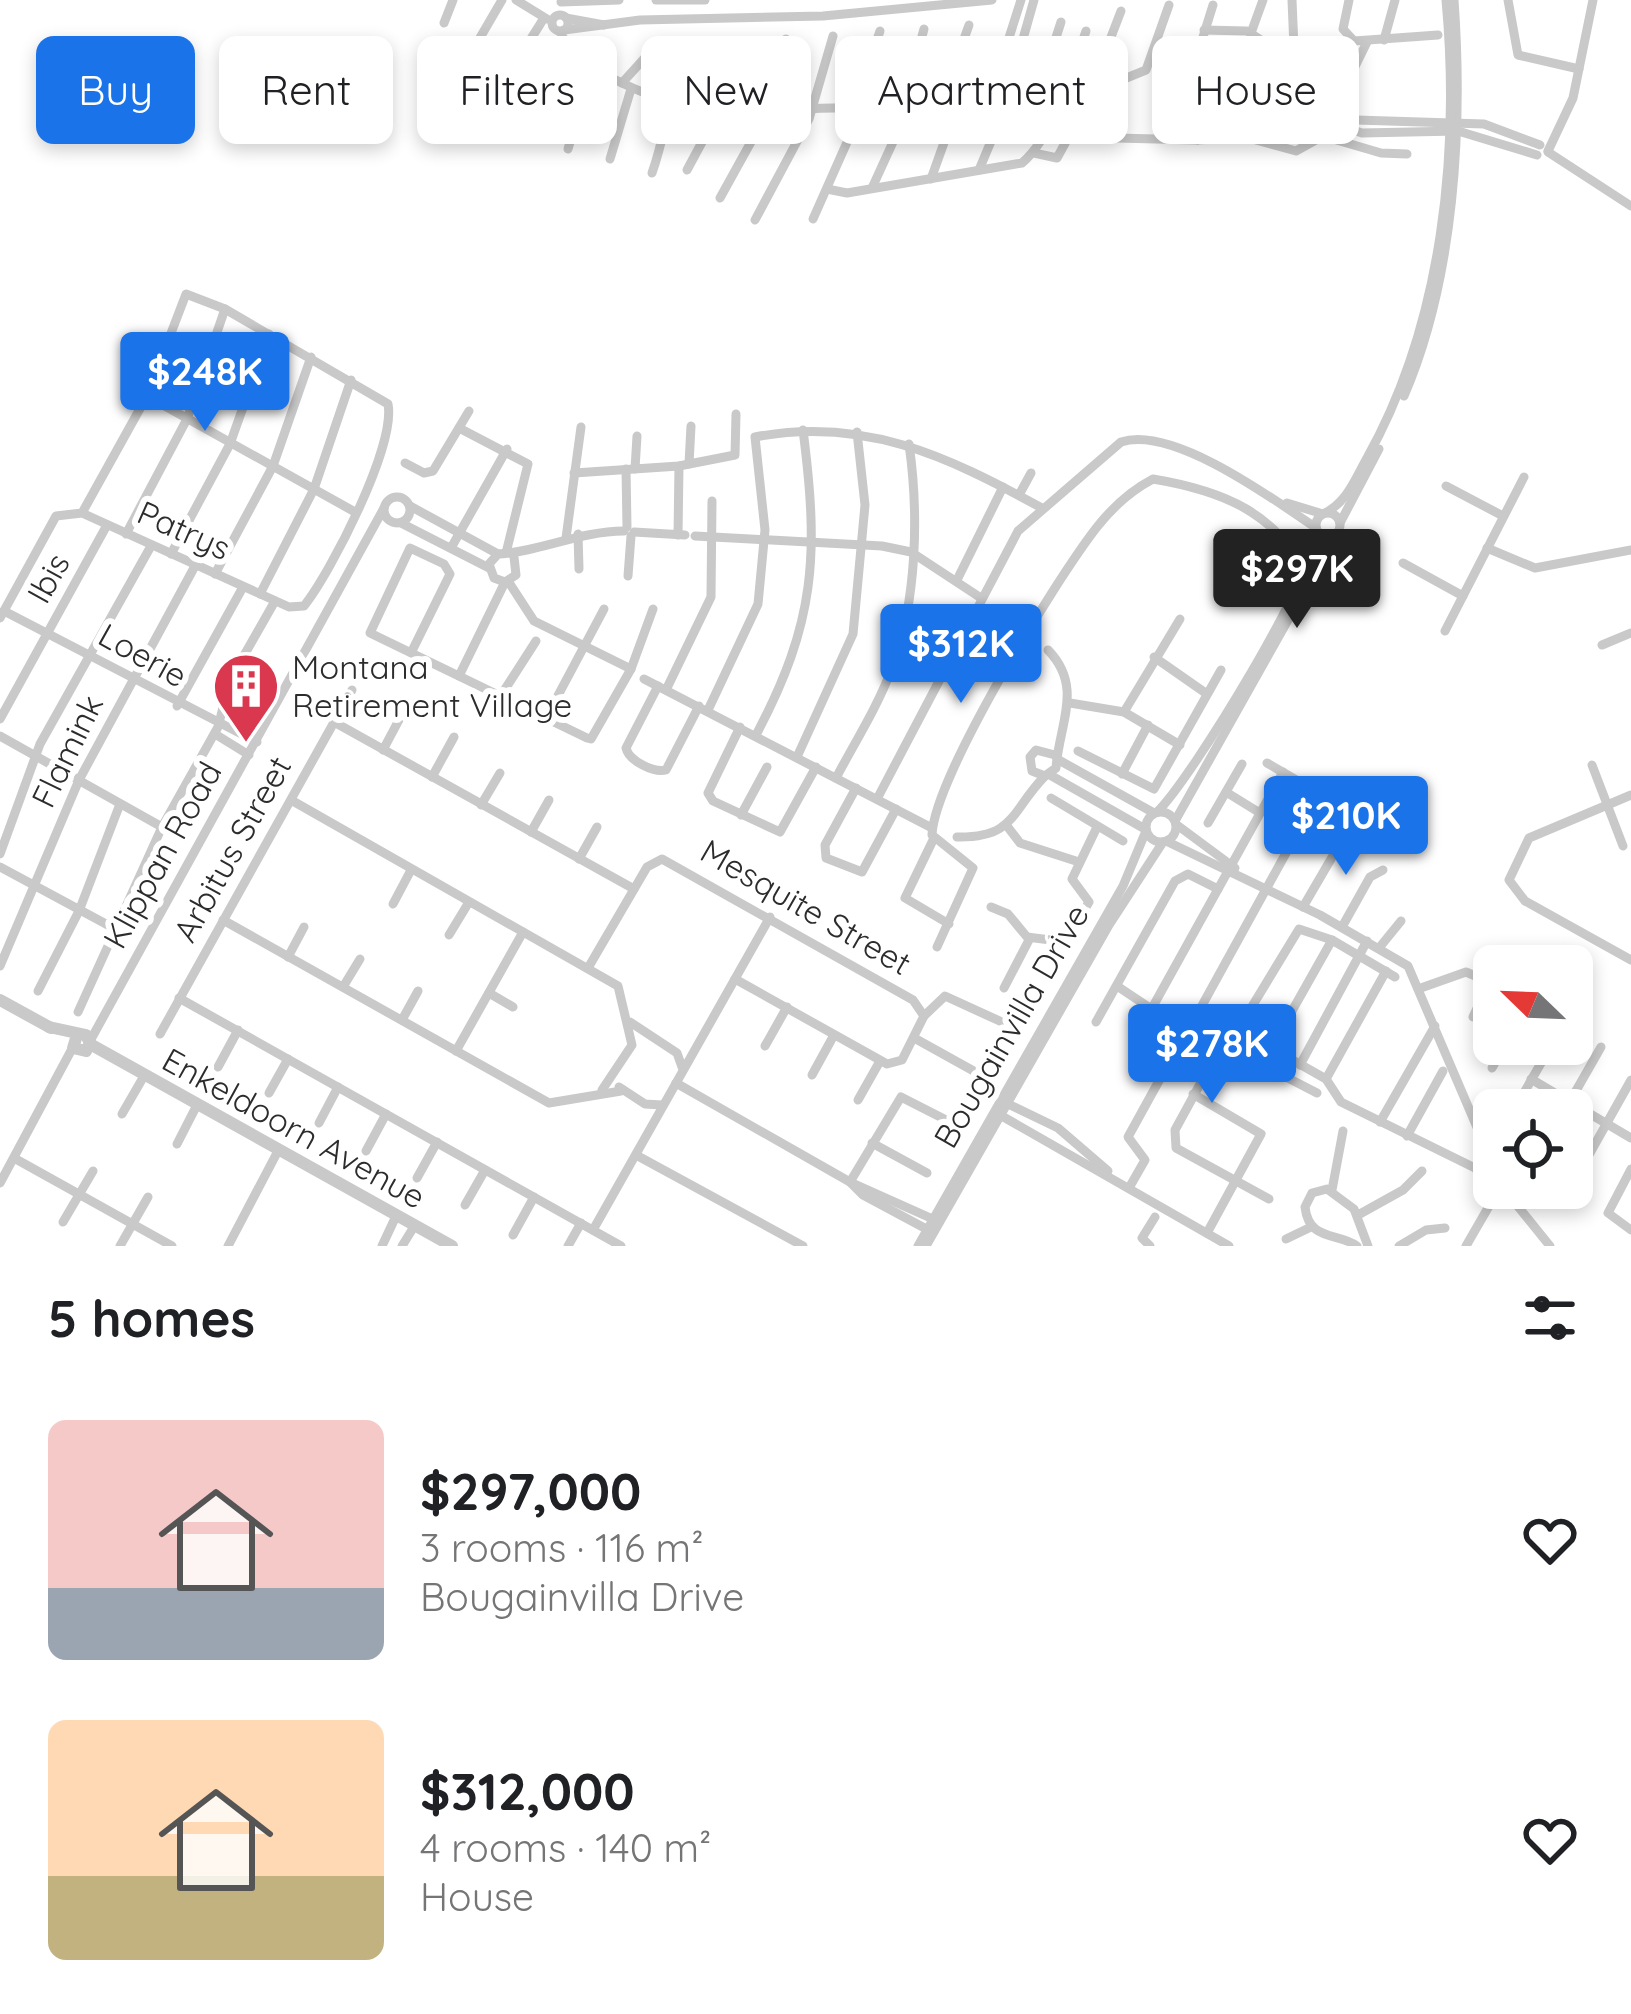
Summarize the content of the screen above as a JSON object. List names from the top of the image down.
{
  "streets": {
    "street": [
      "Patrys",
      "Ibis",
      "Loerie",
      "Flamink",
      "Arbitus Street",
      "Klippan Road",
      "Mesquite Street",
      "Bougainvilla Drive",
      "Enkeldoorn Avenue"
    ]
  },
  "crossings": [
    ["Patrys", "Ibis"],
    ["Patrys", "Flamink"],
    ["Ibis", "Loerie"],
    ["Loerie", "Flamink"],
    ["Loerie", "Klippan Road"],
    ["Klippan Road", "Enkeldoorn Avenue"]
  ],
  "places": {
    "building": ["Montana Retirement Village"]
  },
  "north": "top left",
  "page": {
    "chip": [
      "Buy",
      "Rent",
      "Filters",
      "New",
      "Apartment",
      "House"
    ],
    "price": [
      "$248K",
      "$297K",
      "$312K",
      "$210K",
      "$278K"
    ],
    "heading": "5 homes",
    "list": [
      {
        "name": "$297,000",
        "note": "3 rooms · 116 m² · Bougainvilla Drive"
      },
      {
        "name": "$312,000",
        "note": "4 rooms · 140 m² · House"
      }
    ]
  }
}
